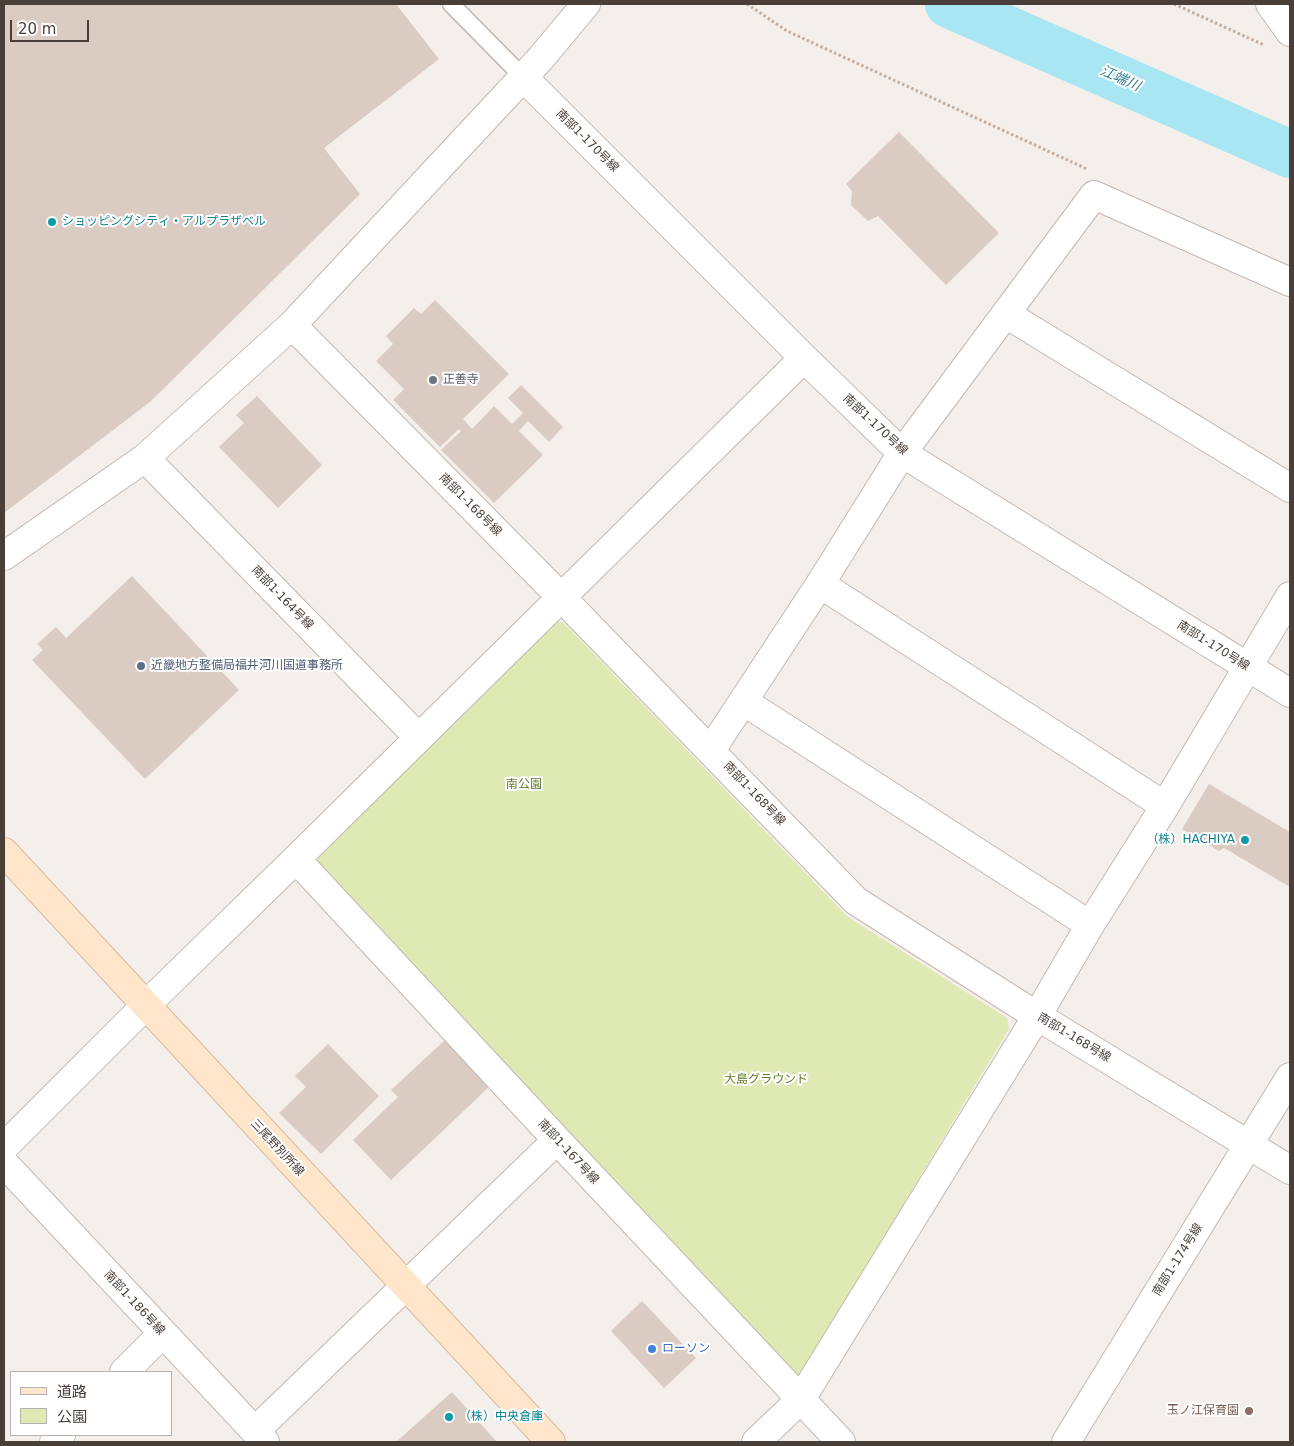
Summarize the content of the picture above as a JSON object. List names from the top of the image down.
{
  "streets": {
    "main road": ["三尾野別所線"],
    "street": [
      "南部1-170号線",
      "南部1-168号線",
      "南部1-164号線",
      "南部1-167号線",
      "南部1-174号線",
      "南部1-186号線"
    ]
  },
  "crossings": [
    ["南部1-168号線", "南部1-174号線"]
  ],
  "water": ["江端川"],
  "parks": ["南公園", "大島グラウンド"],
  "places": [
    "ショッピングシティ・アルプラザベル",
    "正善寺",
    "近畿地方整備局福井河川国道事務所",
    "（株）HACHIYA",
    "ローソン",
    "玉ノ江保育園",
    "（株）中央倉庫"
  ],
  "legend": ["道路", "公園"],
  "scale_bar": "20 m"
}
